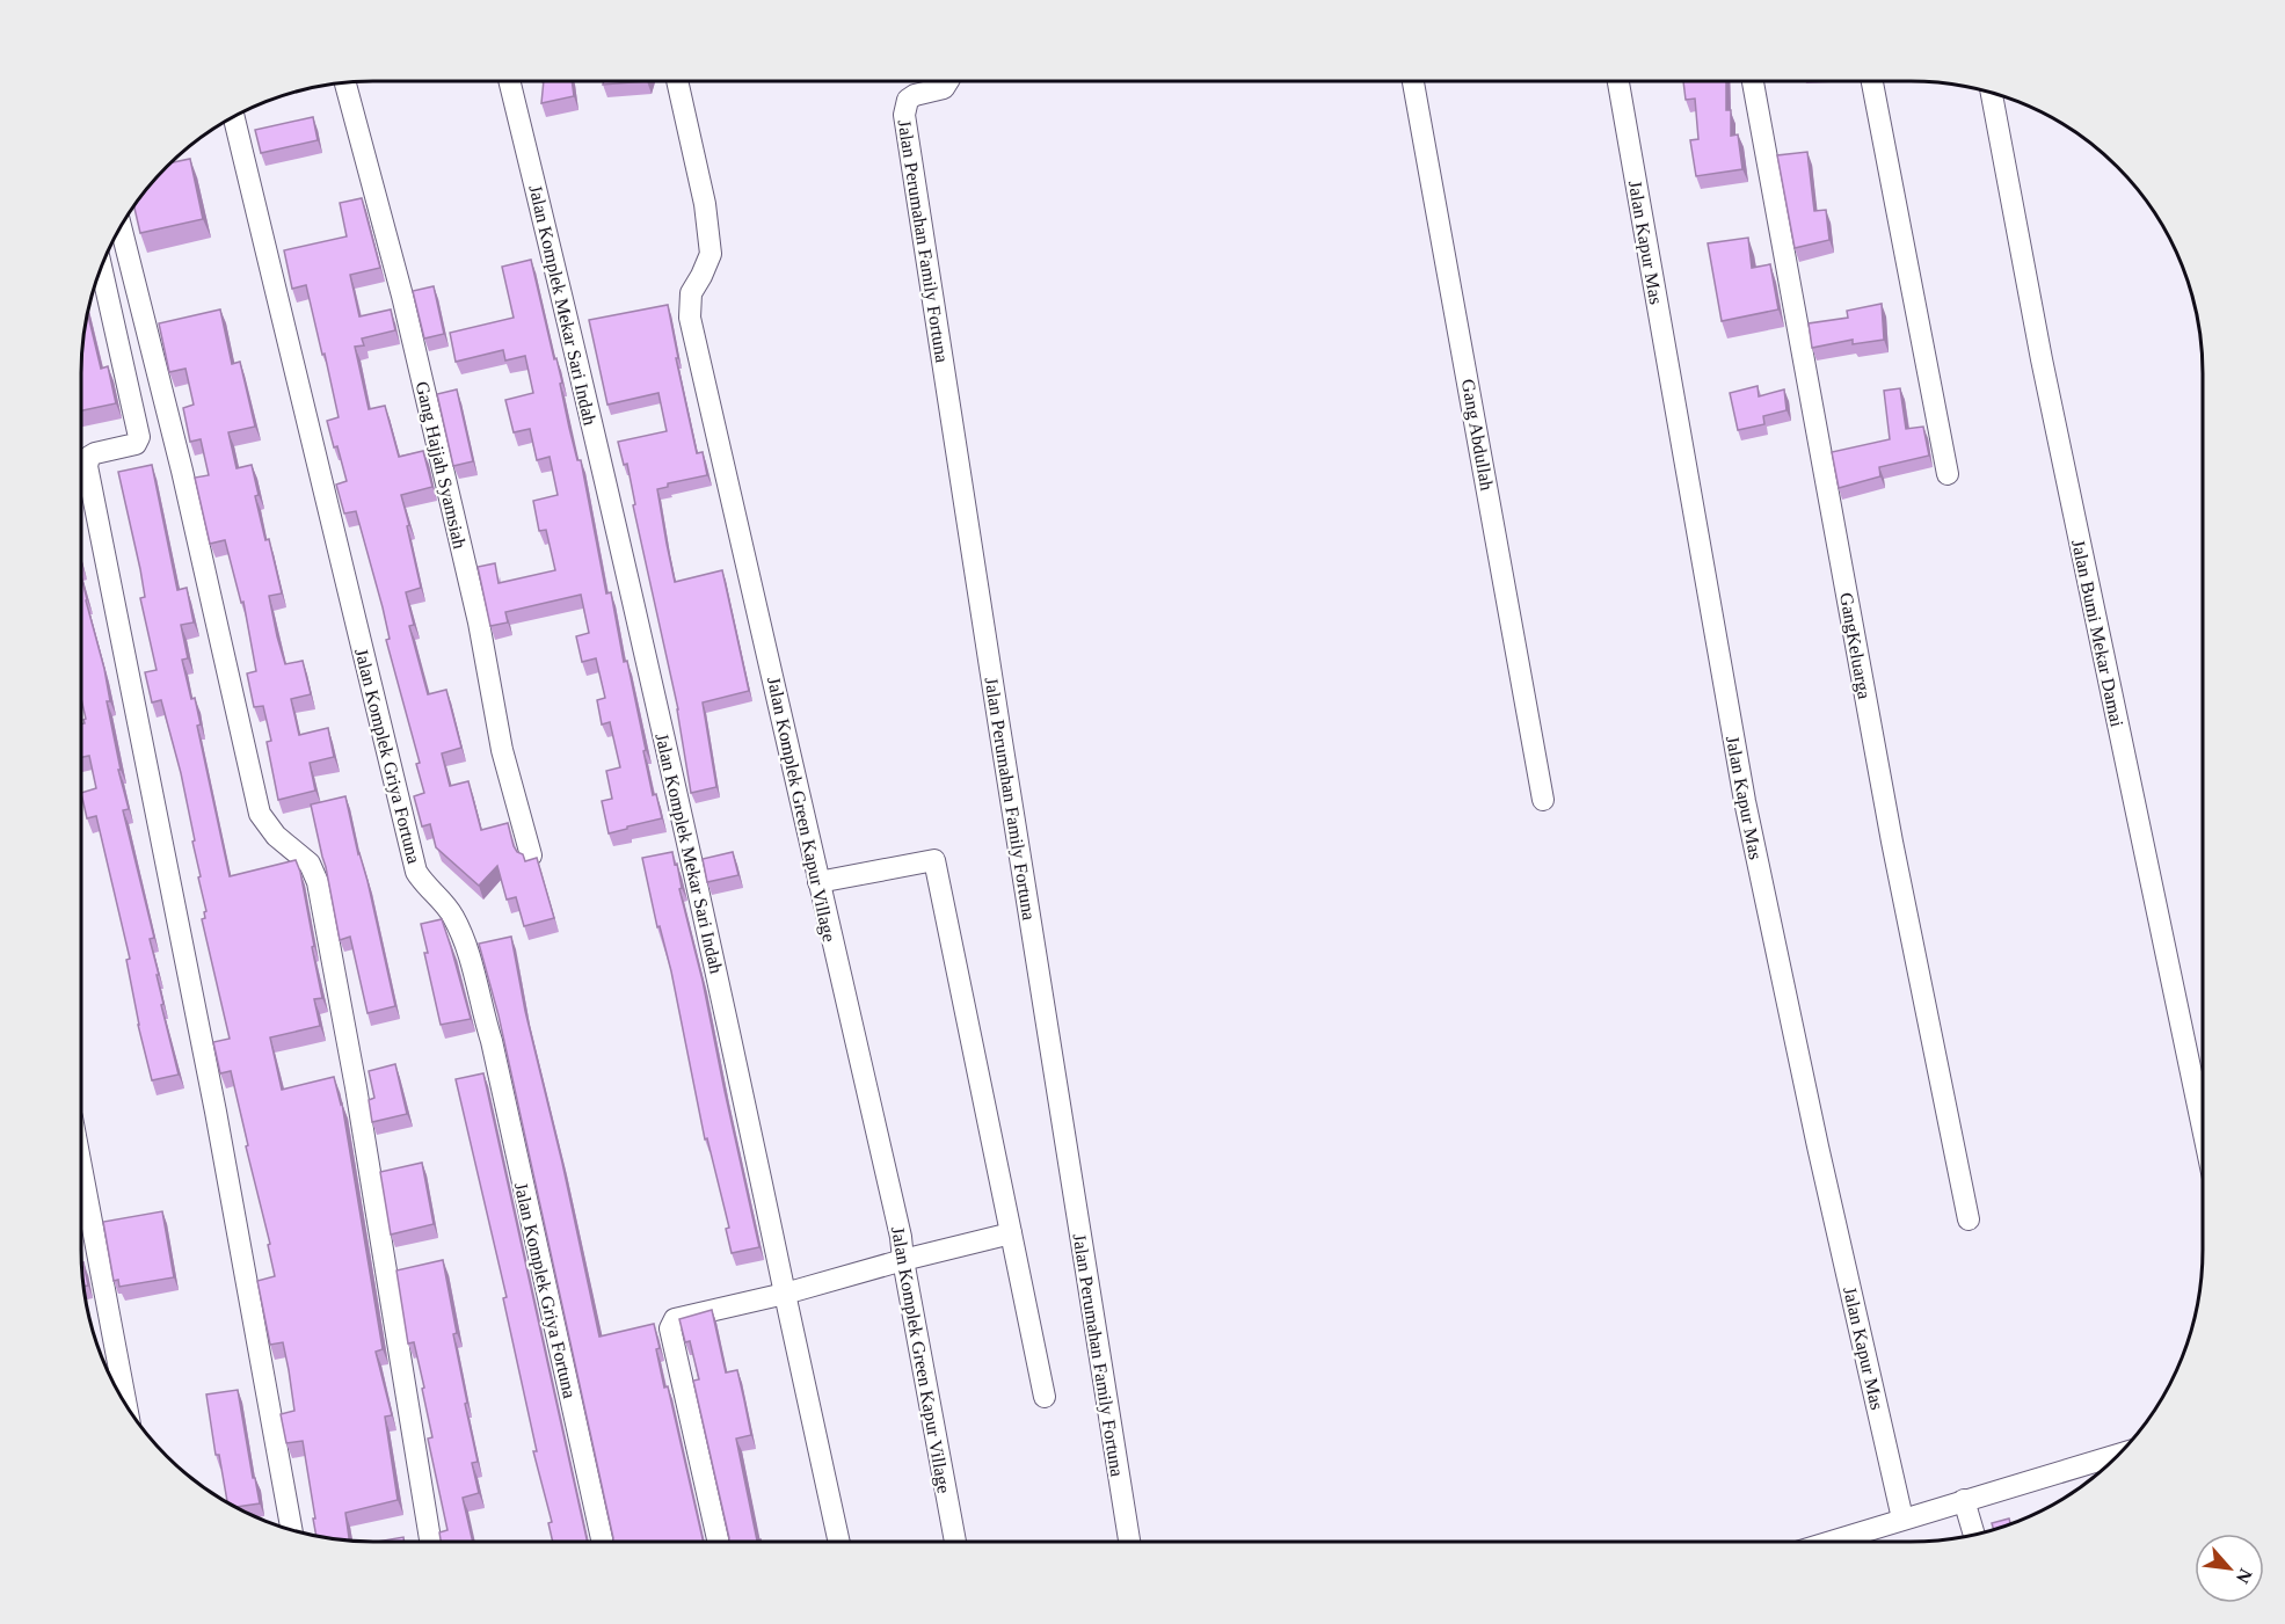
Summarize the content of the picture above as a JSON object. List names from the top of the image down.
{
  "streets": {
    "street": [
      "Jalan Perumahan Family Fortuna",
      "Jalan Kapur Mas",
      "Jalan Komplek Mekar Sari Indah",
      "Gang Abdullah",
      "Gang Hajjah Syamsiah",
      "Jalan Bumi Mekar Damai",
      "GangKeluarga",
      "Jalan Komplek Griya Fortuna",
      "Jalan Komplek Green Kapur Village"
    ]
  },
  "north": "bottom right"
}
